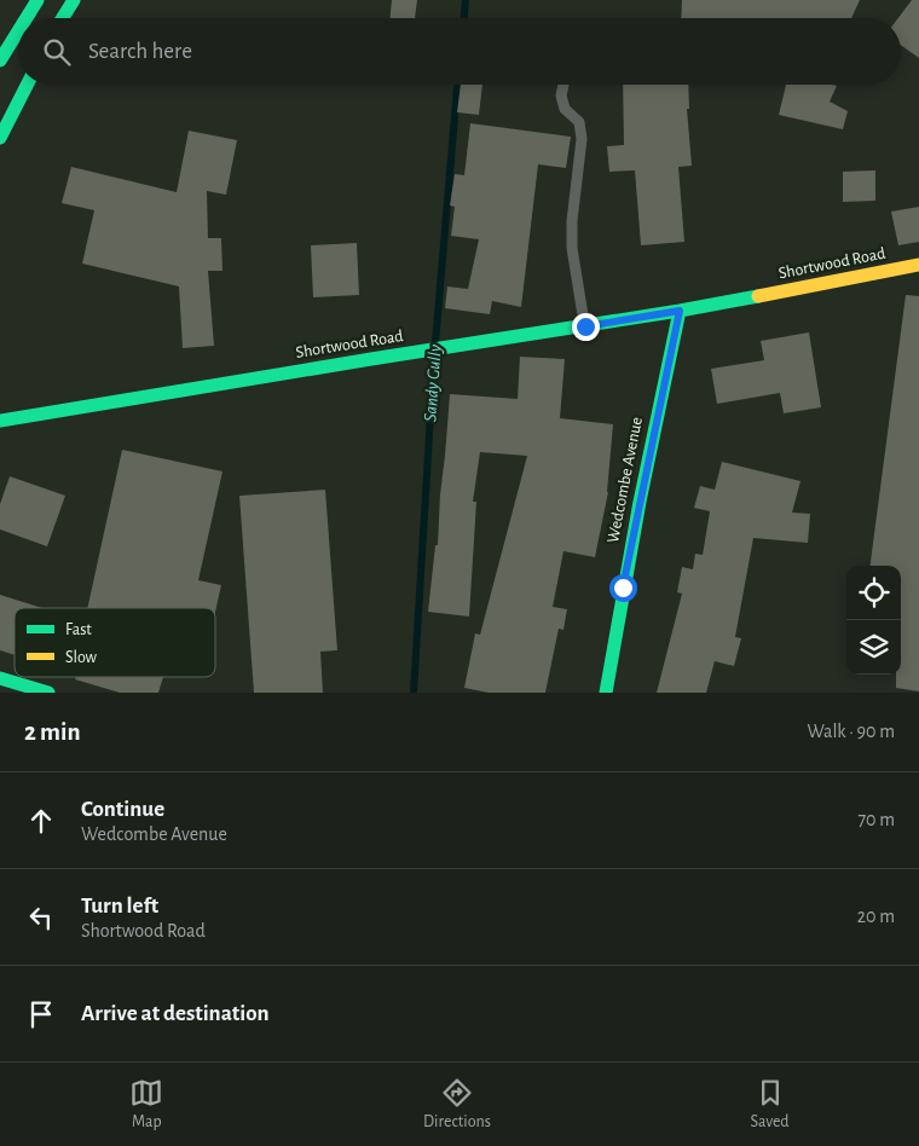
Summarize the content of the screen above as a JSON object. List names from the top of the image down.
{
  "streets": {
    "main road": ["Shortwood Road", "Wedcombe Avenue"]
  },
  "crossings": [
    ["Shortwood Road", "Wedcombe Avenue"]
  ],
  "water": ["Sandy Gully"],
  "legend": ["Fast", "Slow"],
  "page": {
    "search": "Search here",
    "heading": ["2 min", "Walk · 90 m"],
    "list": [
      ["Continue", "Wedcombe Avenue", "70 m"],
      ["Turn left", "Shortwood Road", "20 m"],
      "Arrive at destination"
    ],
    "nav": ["Map", "Directions", "Saved"]
  }
}
